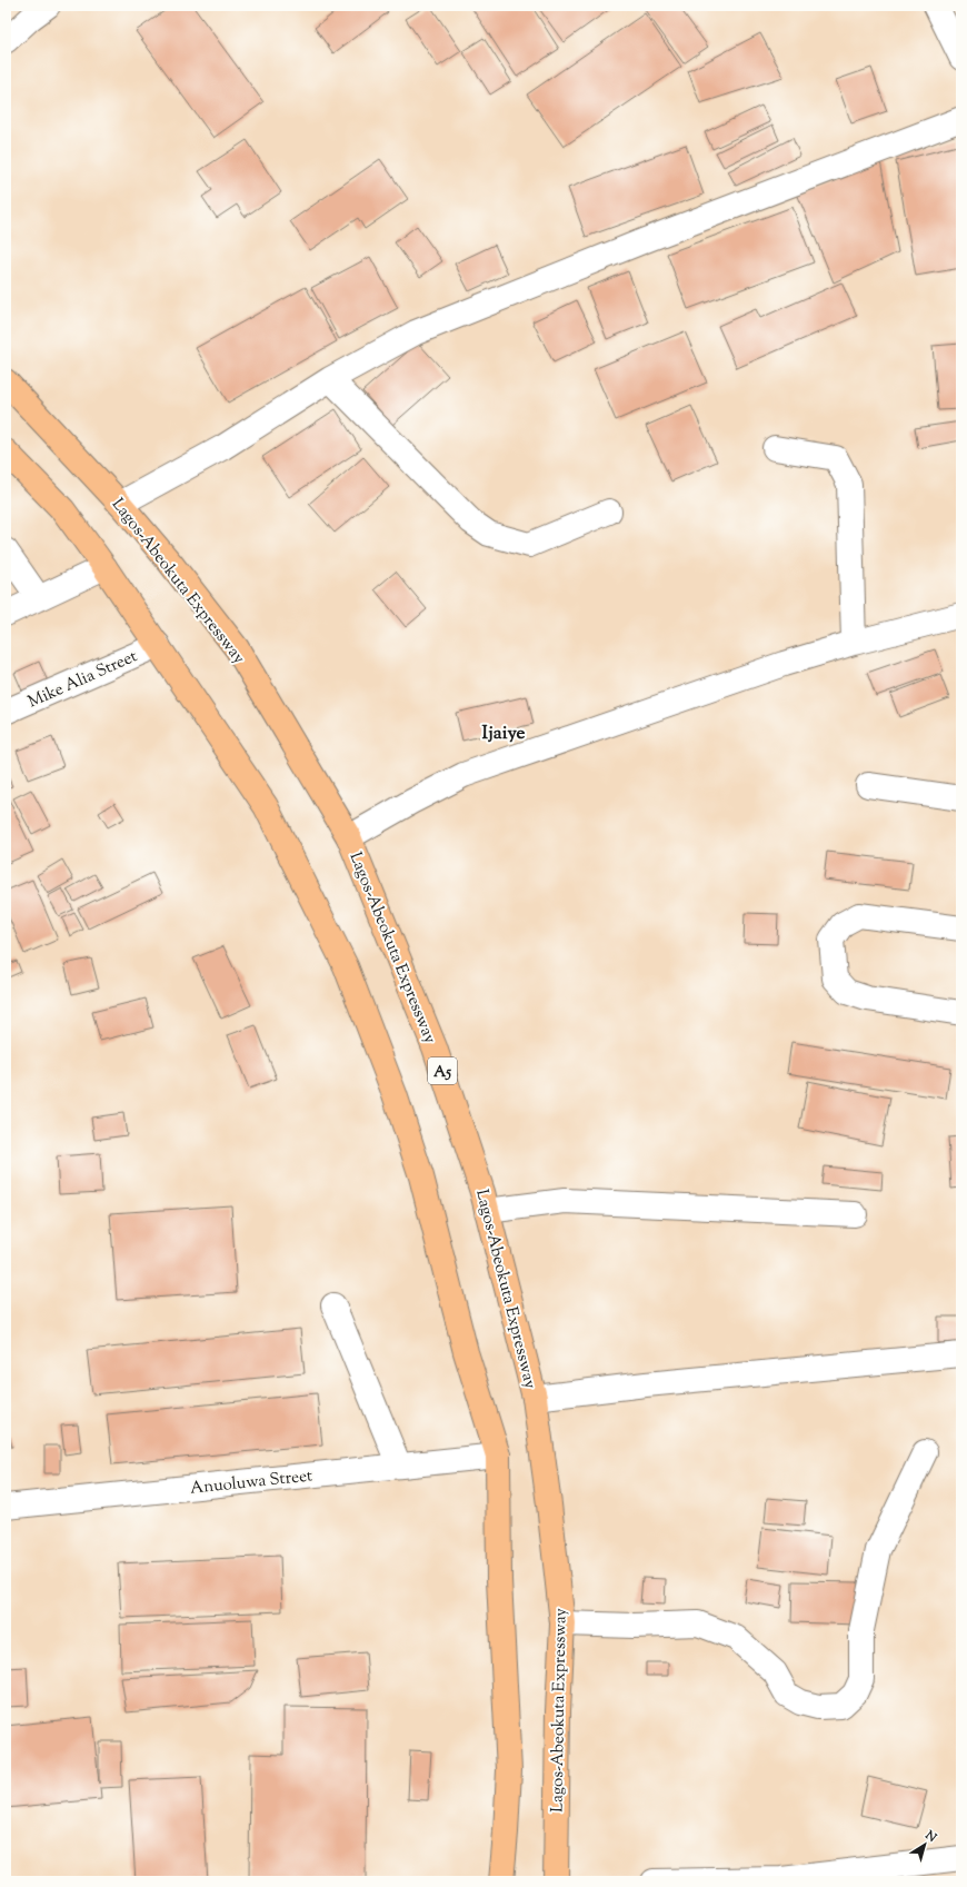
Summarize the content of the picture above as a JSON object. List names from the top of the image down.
{
  "streets": {
    "highway": ["Lagos-Abeokuta Expressway", "A5"],
    "street": ["Mike Alia Street", "Anuoluwa Street"]
  },
  "districts": ["Ijaiye"],
  "north": "top right"
}
